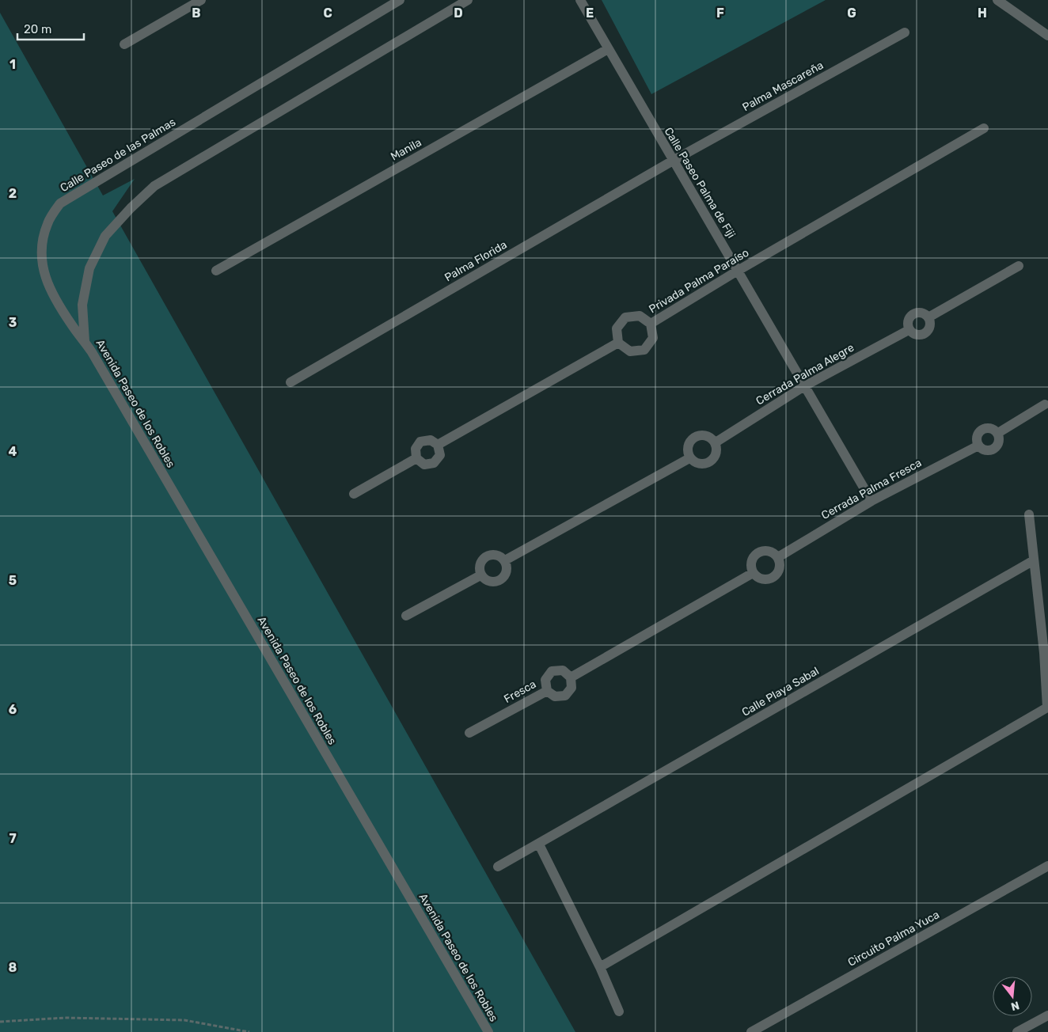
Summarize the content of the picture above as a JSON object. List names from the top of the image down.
{
  "streets": {
    "street": [
      "Palma Mascareña",
      "Manila",
      "Calle Paseo de las Palmas",
      "Calle Paseo Palma de Fiji",
      "Palma Florida",
      "Privada Palma Paraíso",
      "Cerrada Palma Alegre",
      "Avenida Paseo de los Robles",
      "Cerrada Palma Fresca",
      "Fresca",
      "Calle Playa Sabal",
      "Circuito Palma Yuca"
    ]
  },
  "crossings": [
    ["Palma Mascareña", "Calle Paseo Palma de Fiji"],
    ["Palma Mascareña", "Palma Florida"],
    ["Manila", "Calle Paseo Palma de Fiji"],
    ["Calle Paseo de las Palmas", "Avenida Paseo de los Robles"],
    ["Calle Paseo Palma de Fiji", "Palma Florida"],
    ["Calle Paseo Palma de Fiji", "Privada Palma Paraíso"],
    ["Calle Paseo Palma de Fiji", "Cerrada Palma Alegre"],
    ["Calle Paseo Palma de Fiji", "Cerrada Palma Fresca"]
  ],
  "scale_bar": "20 m",
  "north": "bottom",
  "grid": {
    "columns": [
      "B",
      "C",
      "D",
      "E",
      "F",
      "G",
      "H"
    ],
    "rows": [
      "1",
      "2",
      "3",
      "4",
      "5",
      "6",
      "7",
      "8"
    ]
  }
}
